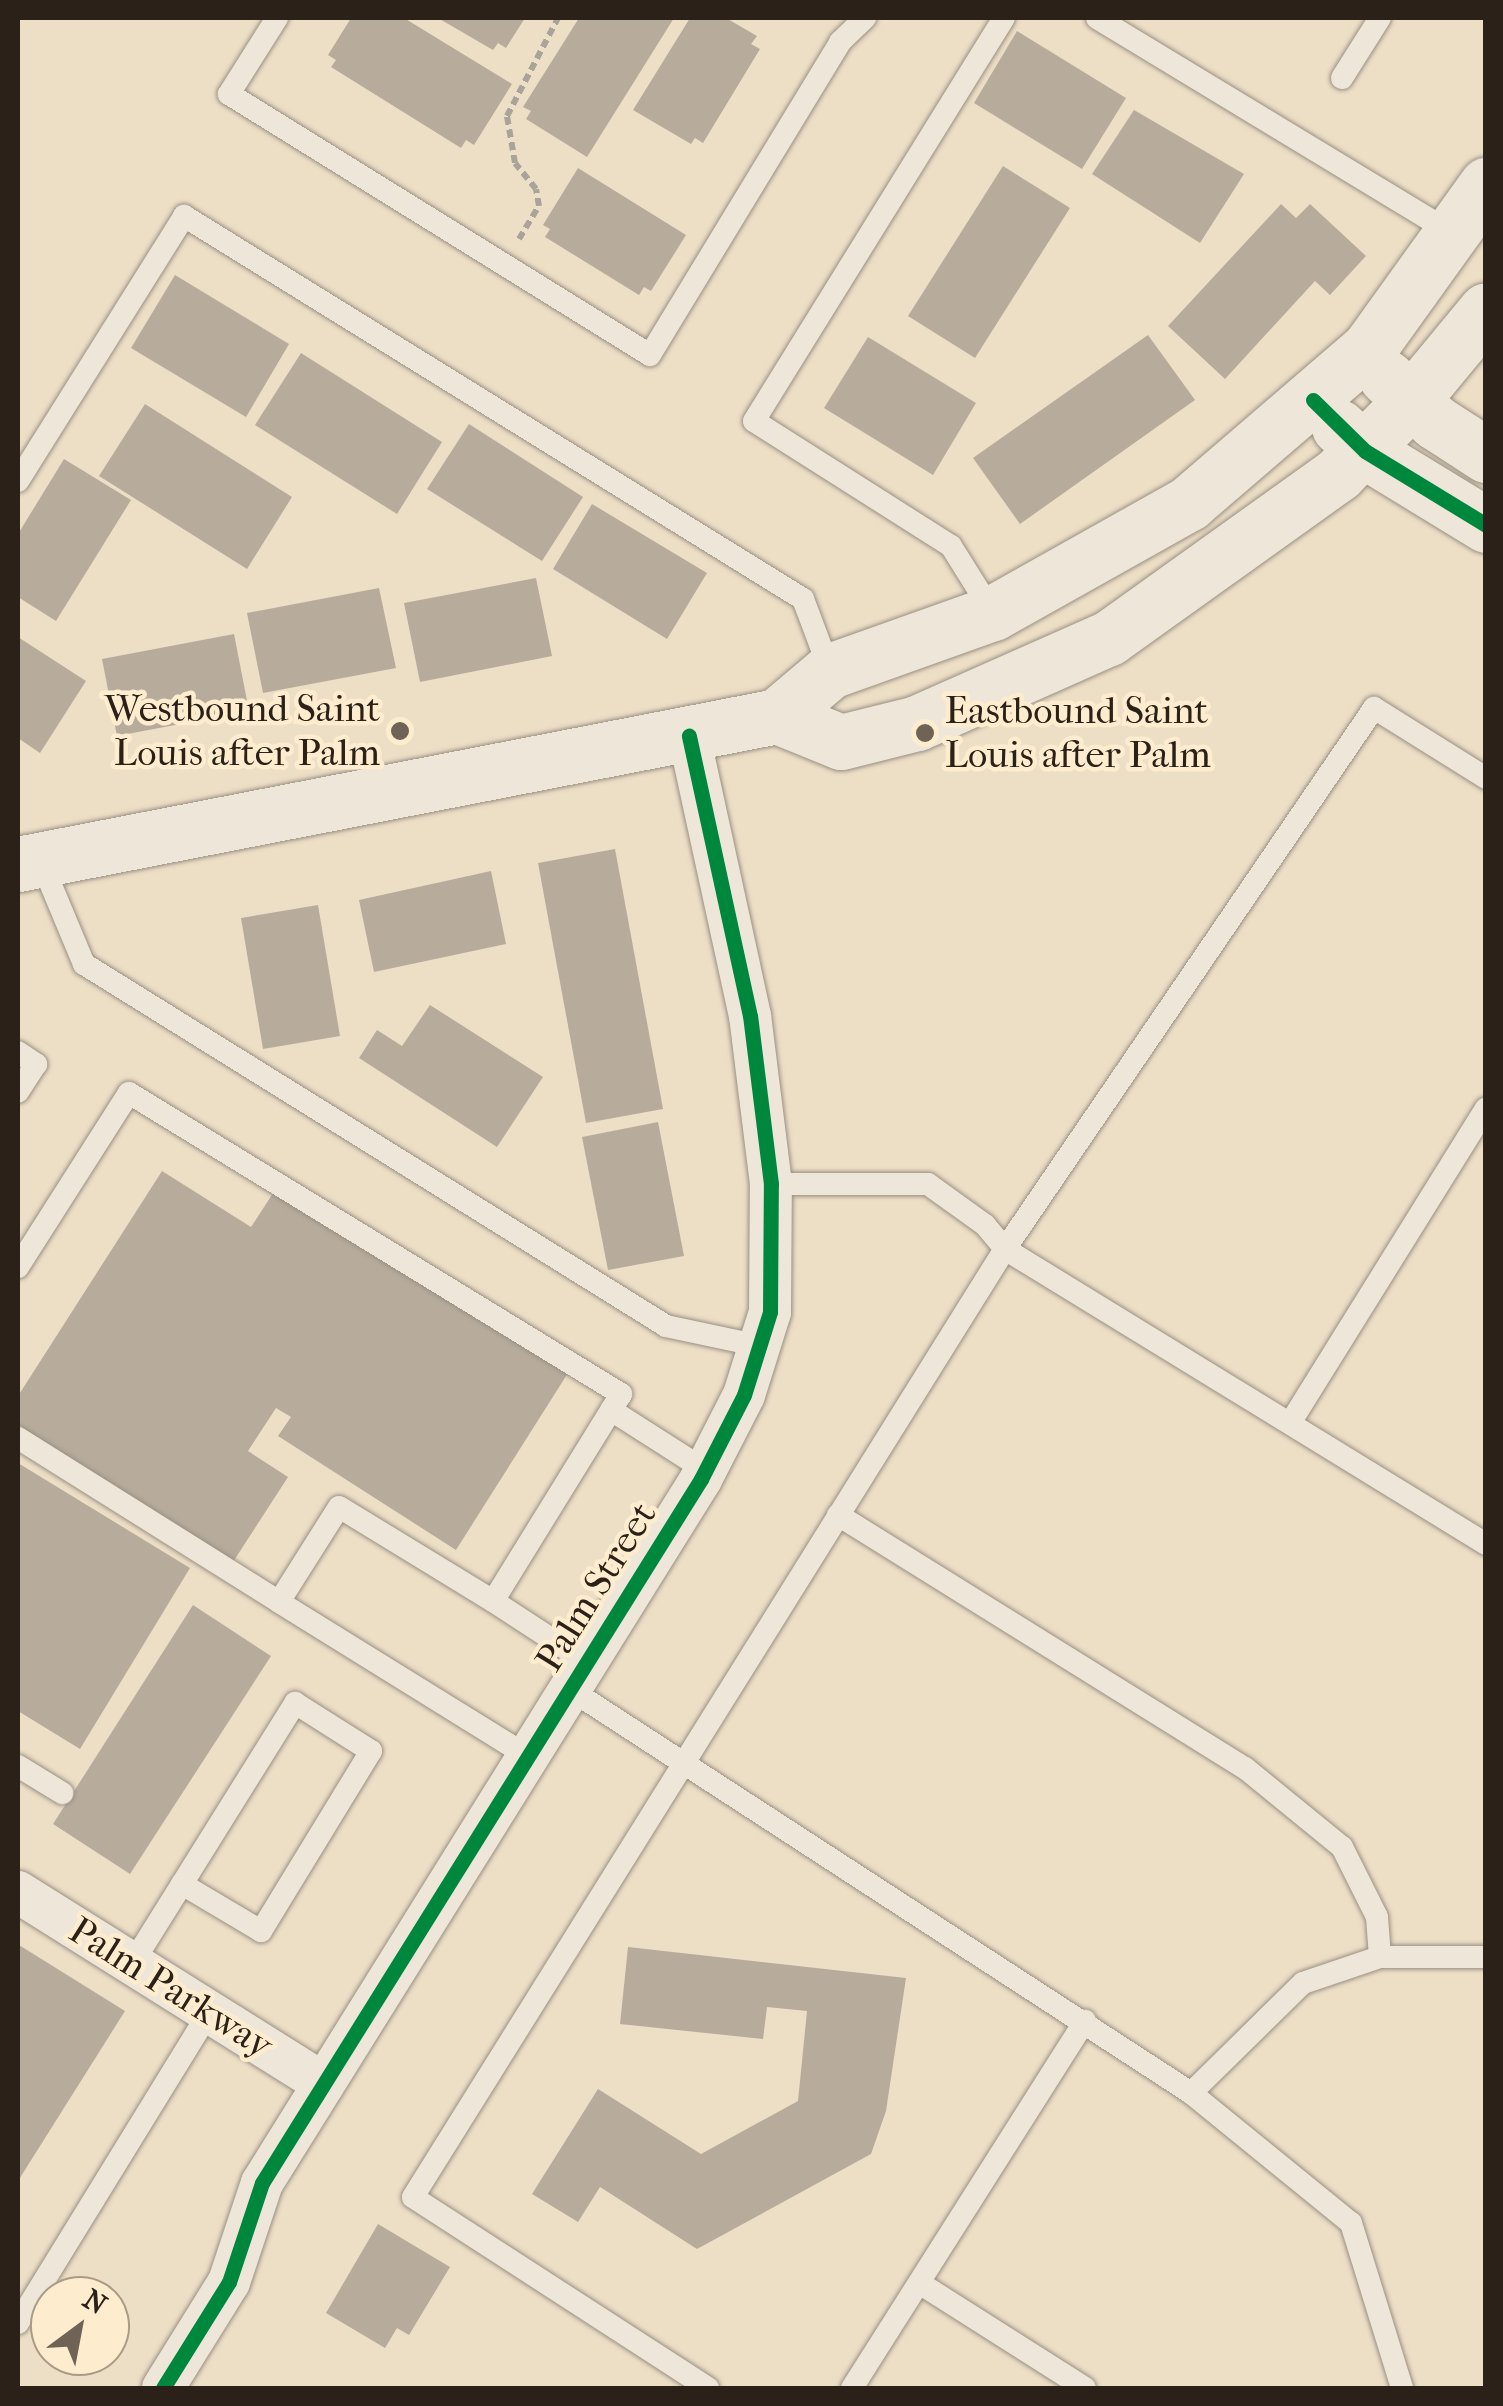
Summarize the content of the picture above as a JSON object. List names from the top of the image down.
{
  "streets": {
    "street": ["Palm Street", "Palm Parkway"]
  },
  "crossings": [
    ["Palm Street", "Palm Parkway"]
  ],
  "places": ["Westbound Saint Louis after Palm", "Eastbound Saint Louis after Palm"],
  "north": "top right"
}
